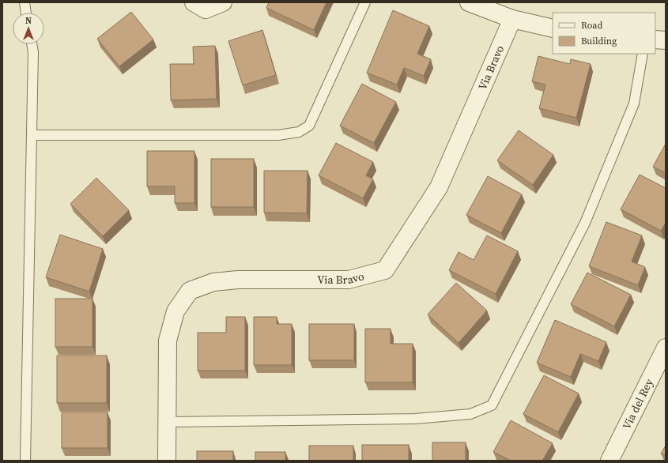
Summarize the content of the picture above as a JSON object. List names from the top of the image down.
{
  "streets": {
    "street": ["Via Bravo", "Via del Rey"]
  },
  "legend": ["Road", "Building"],
  "north": "top"
}
